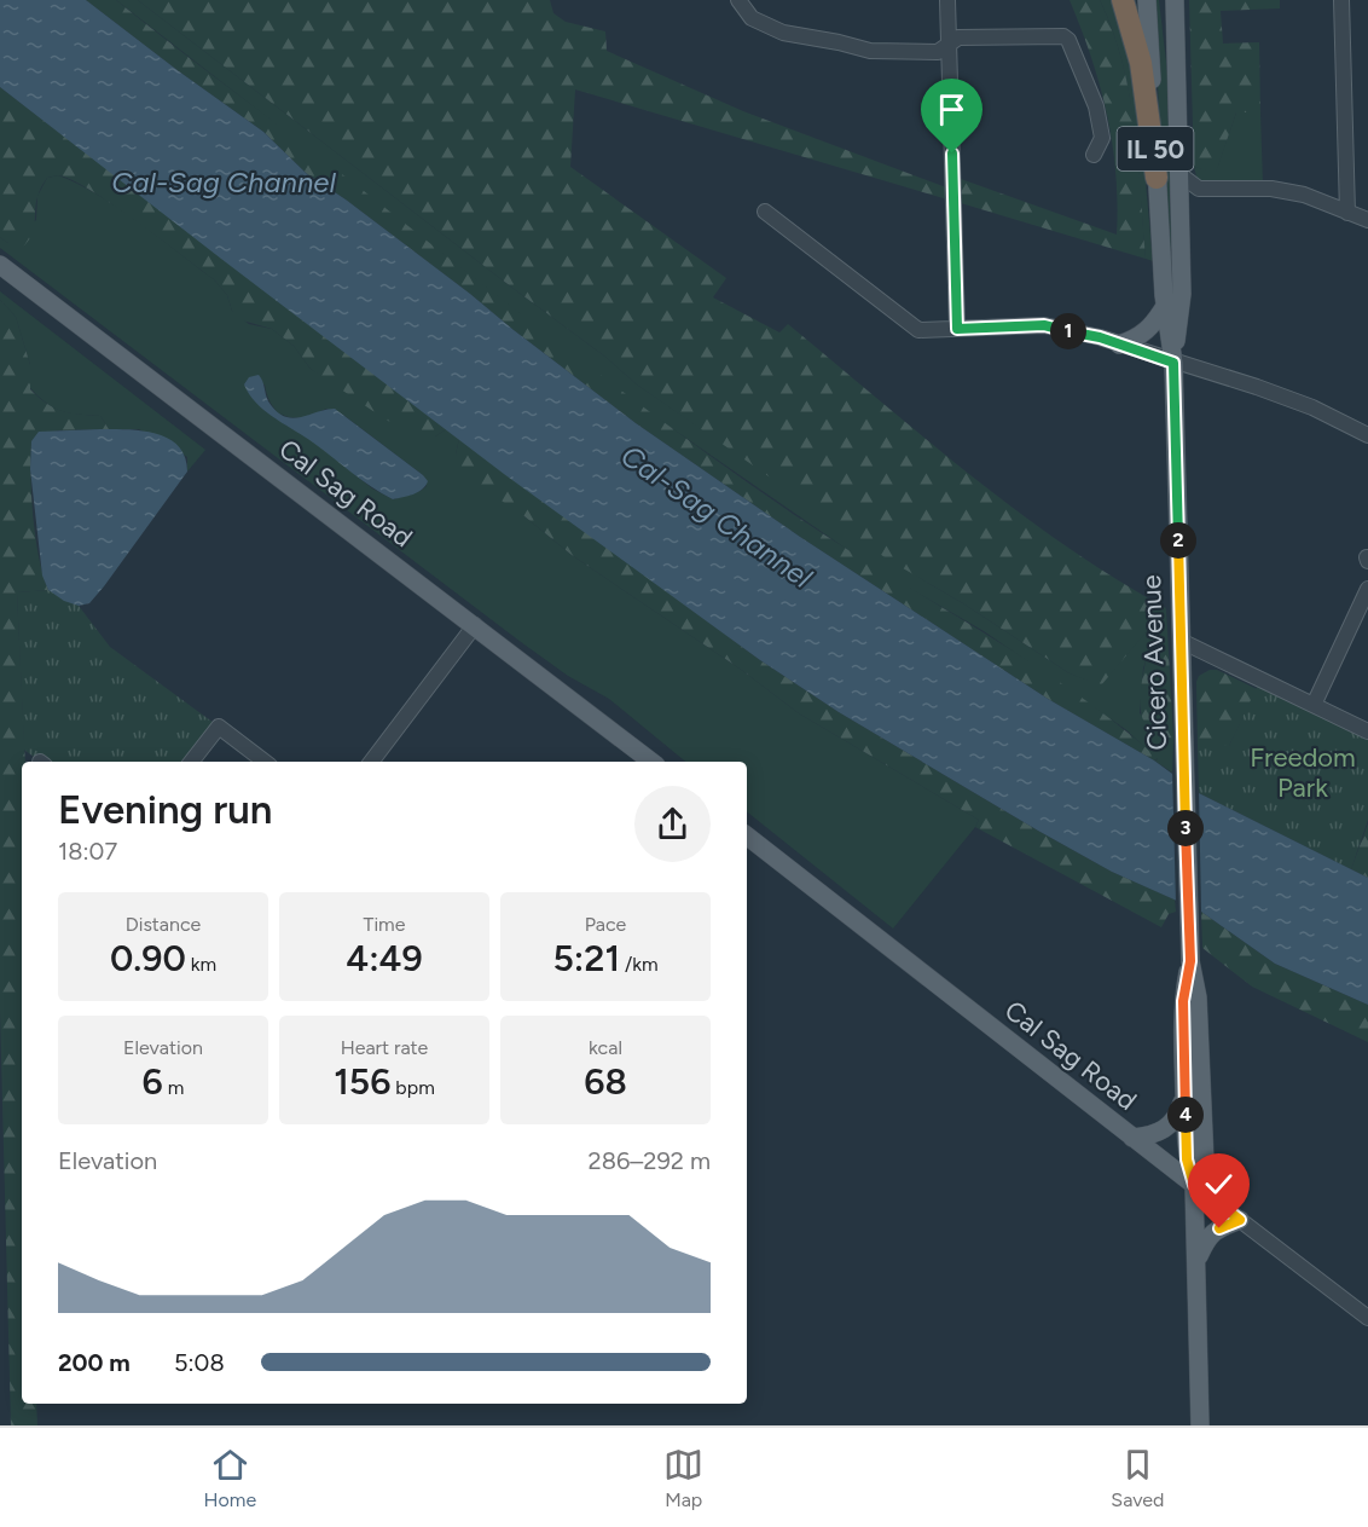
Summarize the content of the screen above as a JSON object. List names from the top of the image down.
{
  "streets": {
    "main road": ["IL 50", "Cal Sag Road", "Cicero Avenue"]
  },
  "crossings": [
    ["Cal Sag Road", "Cicero Avenue"]
  ],
  "water": ["Cal-Sag Channel"],
  "parks": ["Freedom Park"],
  "page": {
    "pins": [
      "1",
      "2",
      "3",
      "4"
    ],
    "heading": ["Evening run", "18:07"],
    "stats": [
      ["Distance", "0.90 km"],
      ["Time", "4:49"],
      ["Pace", "5:21 /km"],
      ["Elevation", "6 m"],
      ["Heart rate", "156 bpm"],
      ["kcal", "68"]
    ],
    "chart": ["Elevation", "286–292 m"],
    "list": [
      {
        "name": "200 m",
        "note": "5:08"
      }
    ],
    "tabs": ["Home", "Map", "Saved"]
  }
}
